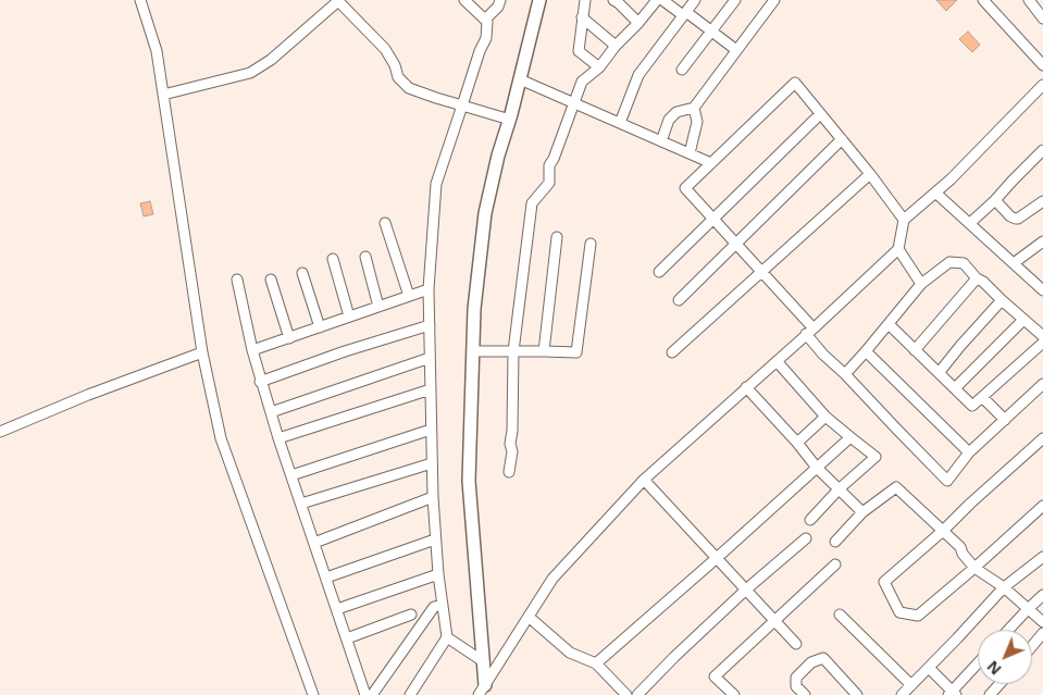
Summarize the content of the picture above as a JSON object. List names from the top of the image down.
{
  "north": "bottom left"
}
